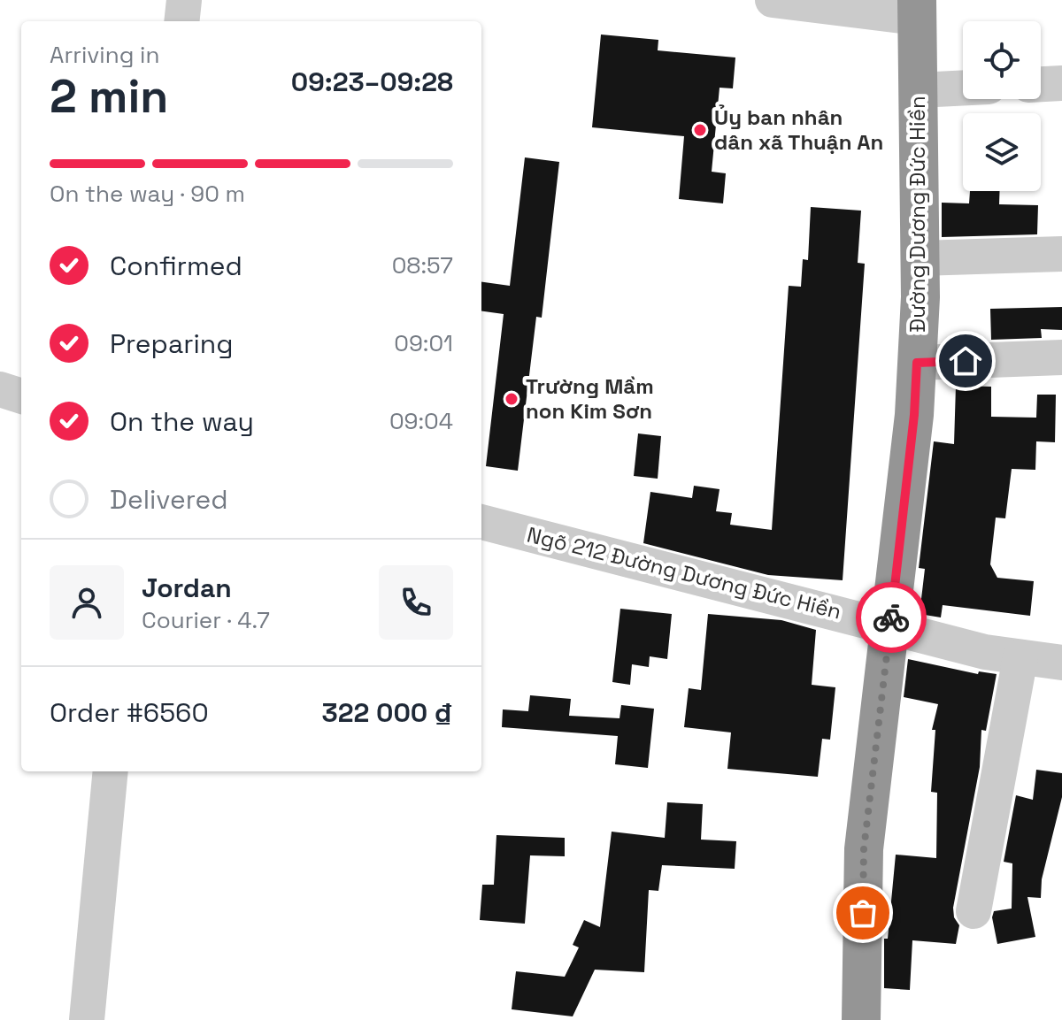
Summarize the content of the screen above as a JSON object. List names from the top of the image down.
{
  "streets": {
    "highway": ["Đường Dương Đức Hiền"],
    "street": ["Ngõ 212 Đường Dương Đức Hiền"]
  },
  "crossings": [
    ["Đường Dương Đức Hiền", "Ngõ 212 Đường Dương Đức Hiền"]
  ],
  "places": ["Ủy ban nhân dân xã Thuận An", "Trường Mầm non Kim Sơn"],
  "page": {
    "heading": ["2 min", "Arriving in", "09:23–09:28"],
    "panel": [
      "Jordan",
      "Courier · 4.7",
      "Order #6560",
      "322 000 ₫"
    ],
    "bar": "On the way · 90 m",
    "list": [
      ["Confirmed", "08:57"],
      ["Preparing", "09:01"],
      ["On the way", "09:04"],
      "Delivered"
    ]
  }
}
